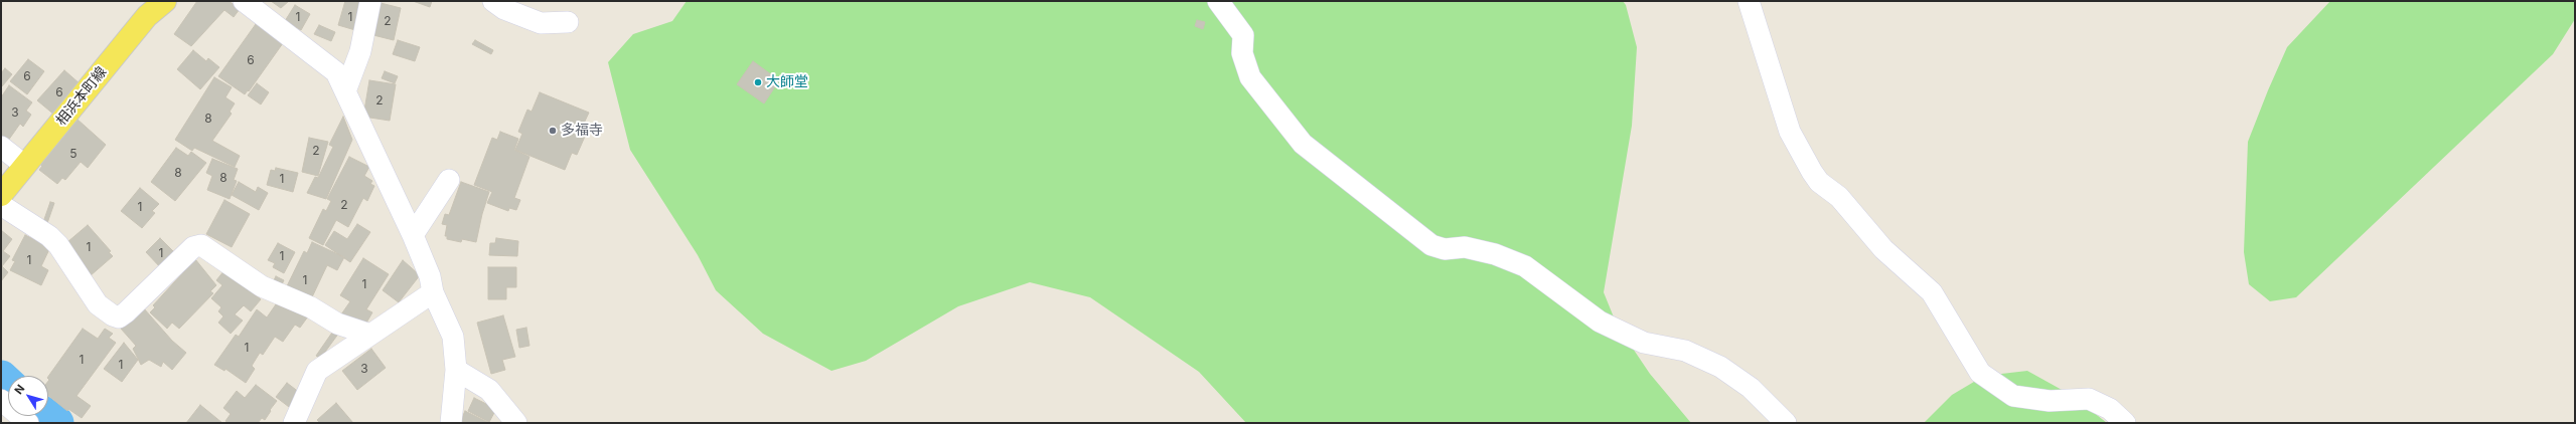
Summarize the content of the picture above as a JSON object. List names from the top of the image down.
{
  "streets": {
    "main road": ["相浜本町線"]
  },
  "places": ["大師堂", "多福寺"],
  "house_numbers": [
    "1",
    "1",
    "2",
    "6",
    "6",
    "6",
    "2",
    "3",
    "8",
    "2",
    "5",
    "8",
    "8",
    "1",
    "2",
    "1",
    "1",
    "1",
    "1",
    "1",
    "1",
    "1",
    "1",
    "1",
    "1",
    "3"
  ],
  "north": "top left"
}
